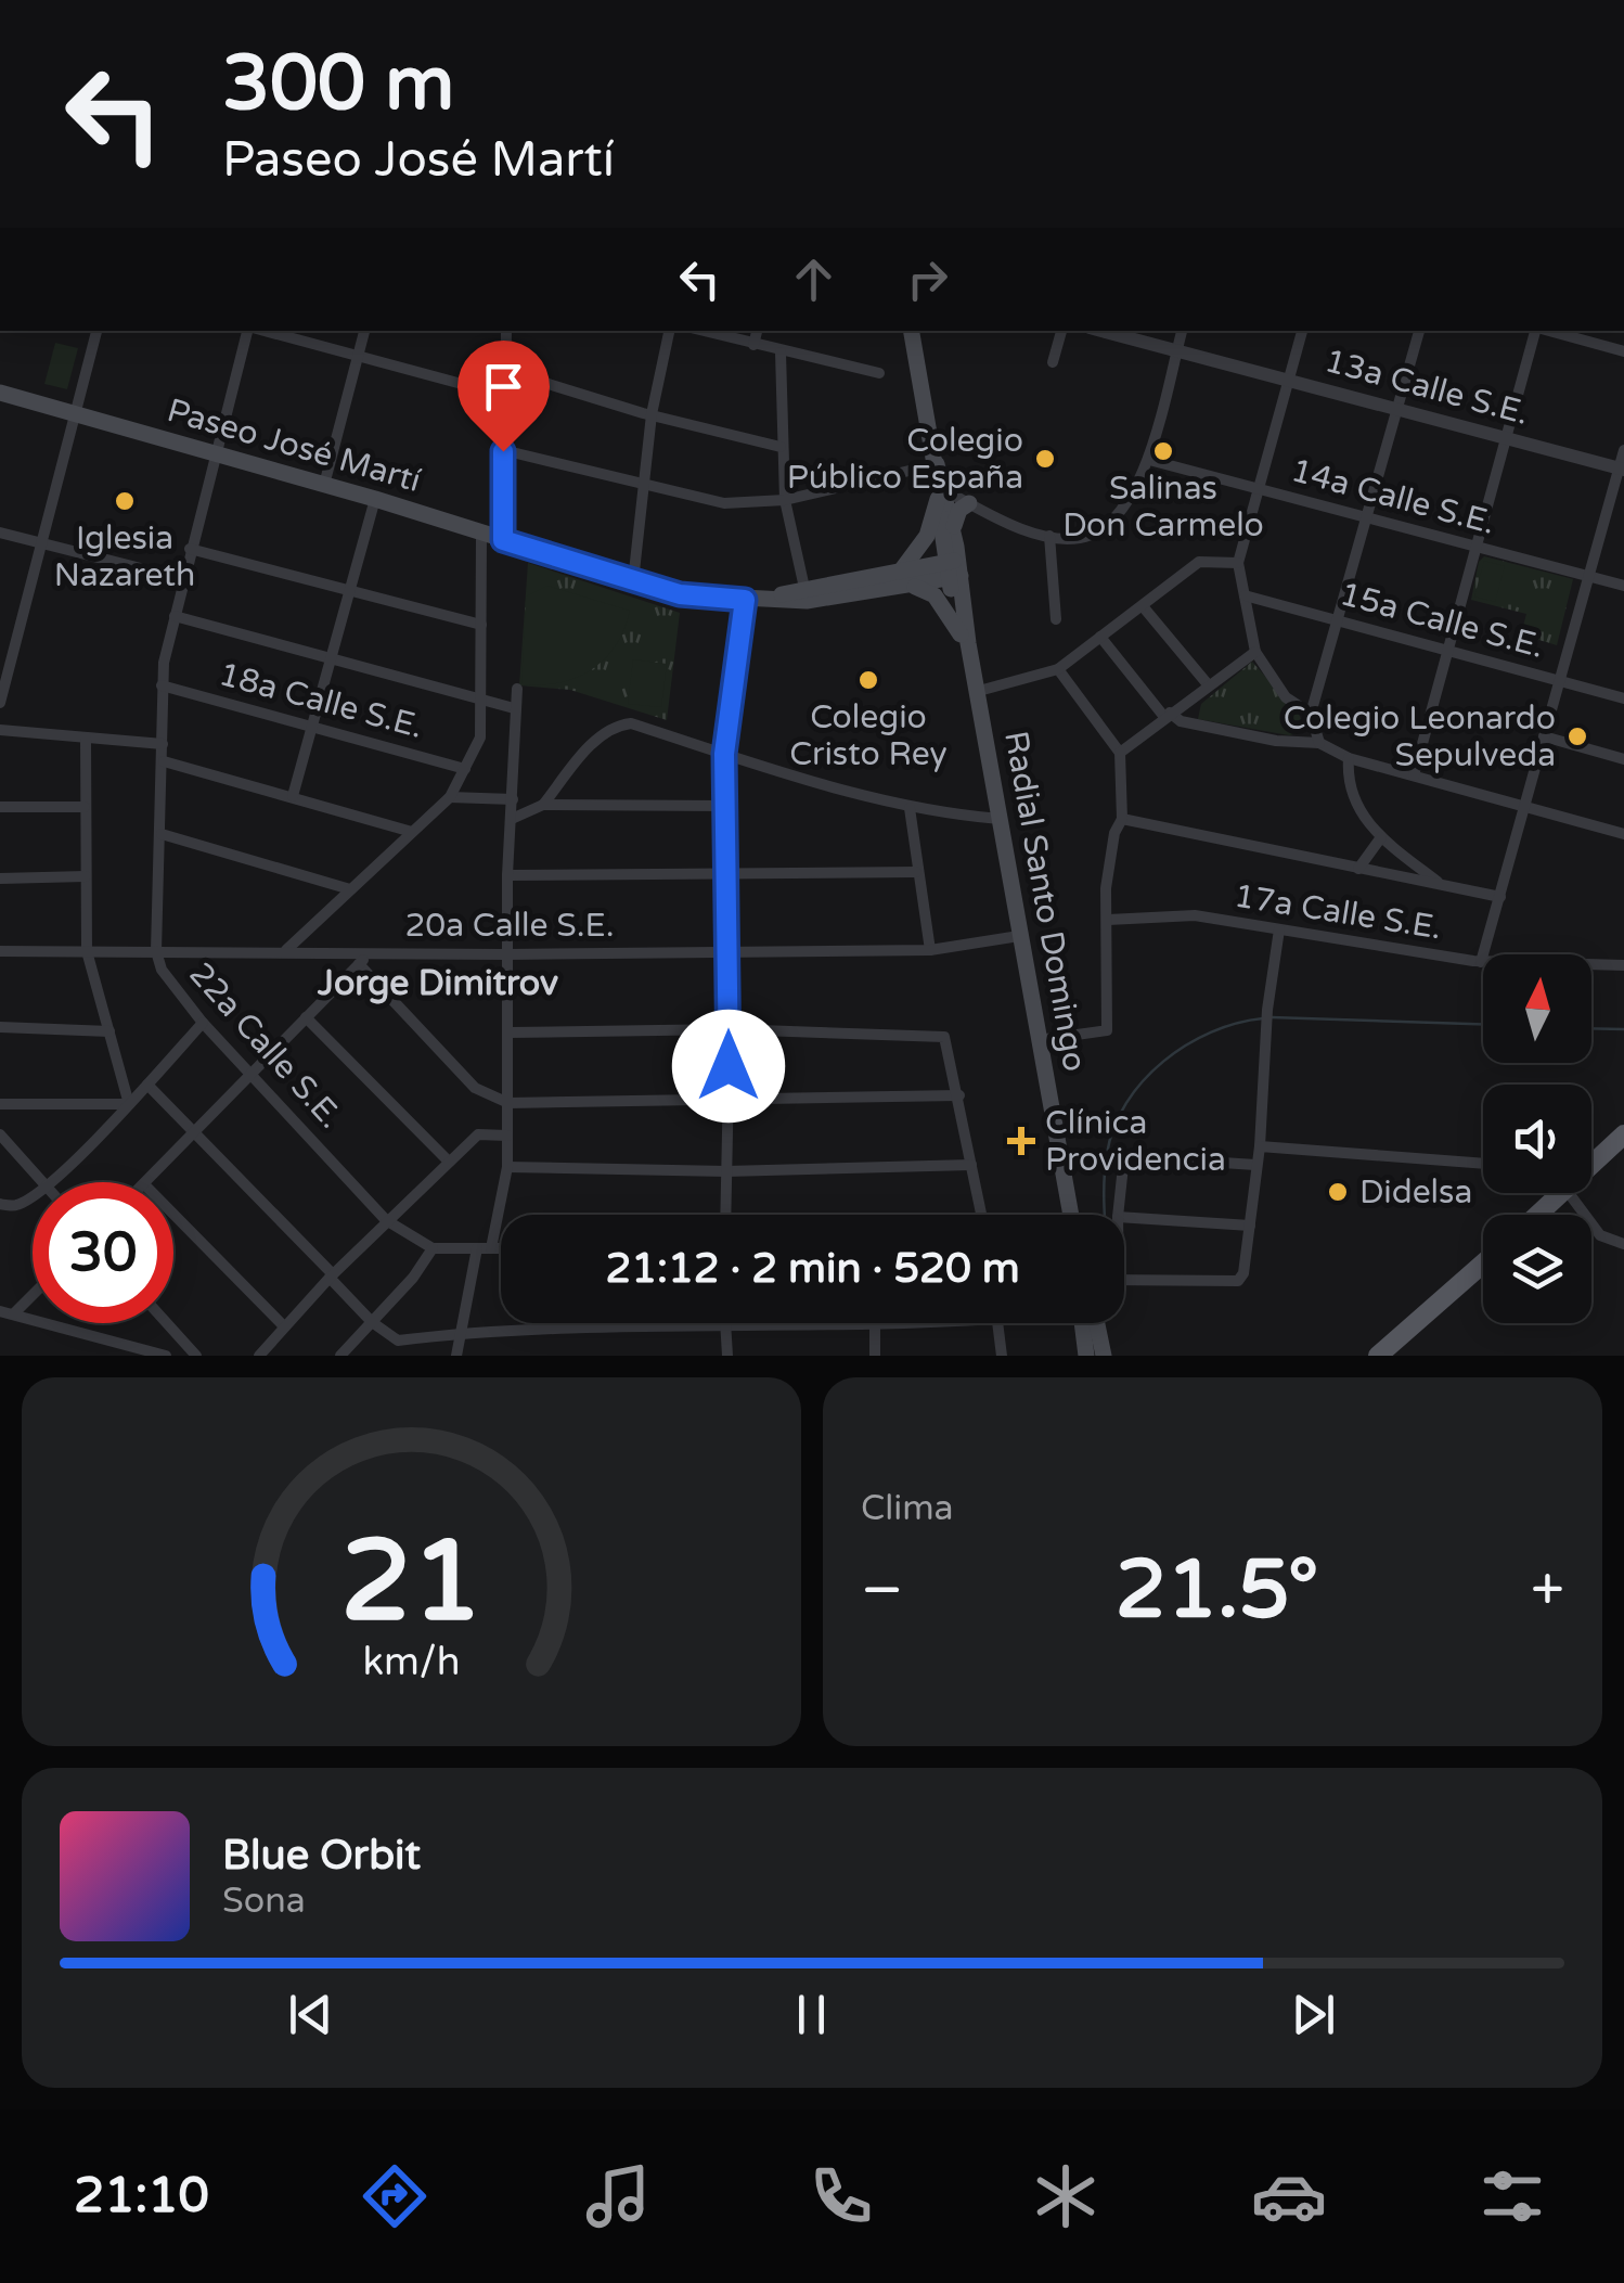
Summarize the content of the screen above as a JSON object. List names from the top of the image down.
{
  "streets": {
    "main road": ["Paseo José Martí", "Radial Santo Domingo"],
    "street": [
      "13a Calle S.E.",
      "14a Calle S.E.",
      "15a Calle S.E.",
      "18a Calle S.E.",
      "17a Calle S.E.",
      "20a Calle S.E.",
      "22a Calle S.E."
    ]
  },
  "crossings": [
    ["Paseo José Martí", "Radial Santo Domingo"],
    ["Paseo José Martí", "22a Calle S.E."],
    ["18a Calle S.E.", "22a Calle S.E."],
    ["Radial Santo Domingo", "20a Calle S.E."],
    ["20a Calle S.E.", "22a Calle S.E."]
  ],
  "districts": ["Jorge Dimitrov"],
  "places": {
    "other": [
      "Salinas Don Carmelo",
      "Colegio Público España",
      "Iglesia Nazareth",
      "Colegio Cristo Rey",
      "Colegio Leonardo Sepulveda",
      "Didelsa"
    ],
    "health": ["Clínica Providencia"]
  },
  "north": "top",
  "page": {
    "turn": ["300 m", "Paseo José Martí"],
    "limit": "30",
    "trip": "21:12 · 2 min · 520 m",
    "tile": "Clima",
    "heat": ["−", "21.5°", "+"],
    "song": ["Blue Orbit", "Sona"],
    "tabs": "21:10",
    "gauge": ["21", "km/h"]
  }
}
